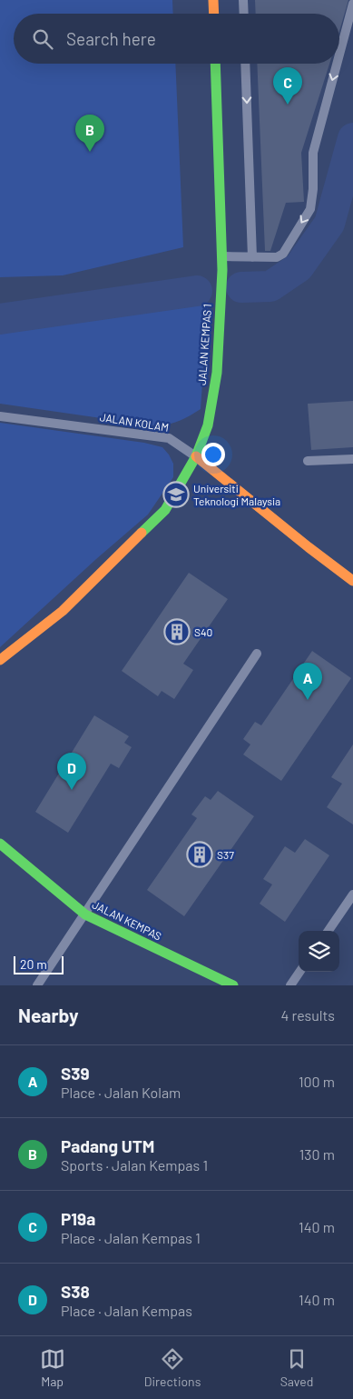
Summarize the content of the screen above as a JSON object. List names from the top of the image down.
{
  "streets": {
    "street": ["JALAN KEMPAS 1", "JALAN KOLAM", "JALAN KEMPAS"]
  },
  "crossings": [
    ["JALAN KEMPAS 1", "JALAN KOLAM"]
  ],
  "places": {
    "school or university": ["Universiti Teknologi Malaysia"],
    "building": ["S40", "S37"]
  },
  "scale_bar": "20 m",
  "page": {
    "search": "Search here",
    "pins": [
      "C",
      "B",
      "A",
      "D"
    ],
    "scale": "20 m",
    "heading": ["Nearby", "4 results"],
    "list": [
      {
        "mark": "A",
        "name": "S39",
        "note": "Place · Jalan Kolam",
        "value": "100 m"
      },
      {
        "mark": "B",
        "name": "Padang UTM",
        "note": "Sports · Jalan Kempas 1",
        "value": "130 m"
      },
      {
        "mark": "C",
        "name": "P19a",
        "note": "Place · Jalan Kempas 1",
        "value": "140 m"
      },
      {
        "mark": "D",
        "name": "S38",
        "note": "Place · Jalan Kempas",
        "value": "140 m"
      }
    ],
    "nav": ["Map", "Directions", "Saved"]
  }
}
